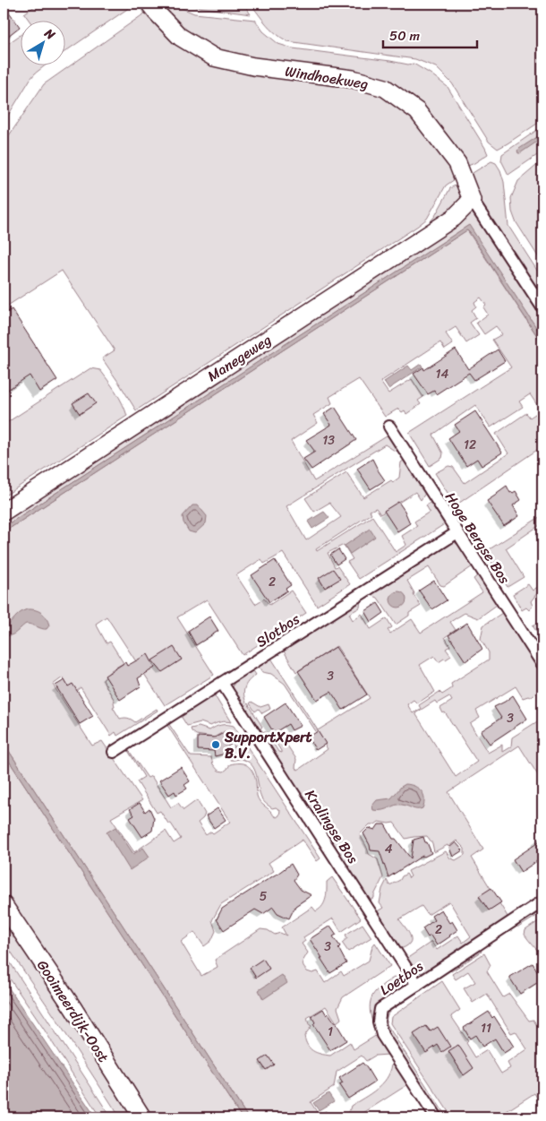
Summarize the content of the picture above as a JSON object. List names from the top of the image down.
{
  "streets": {
    "street": [
      "Windhoekweg",
      "Manegeweg",
      "Hoge Bergse Bos",
      "Slotbos",
      "Kralingse Bos",
      "Loetbos",
      "Gooimeerdijk-Oost"
    ]
  },
  "crossings": [
    ["Windhoekweg", "Manegeweg"],
    ["Hoge Bergse Bos", "Slotbos"],
    ["Slotbos", "Kralingse Bos"],
    ["Kralingse Bos", "Loetbos"]
  ],
  "places": ["SupportXpert B.V."],
  "house_numbers": [
    "14",
    "13",
    "12",
    "2",
    "3",
    "3",
    "4",
    "5",
    "2",
    "3",
    "11",
    "1"
  ],
  "scale_bar": "50 m",
  "north": "top right"
}
